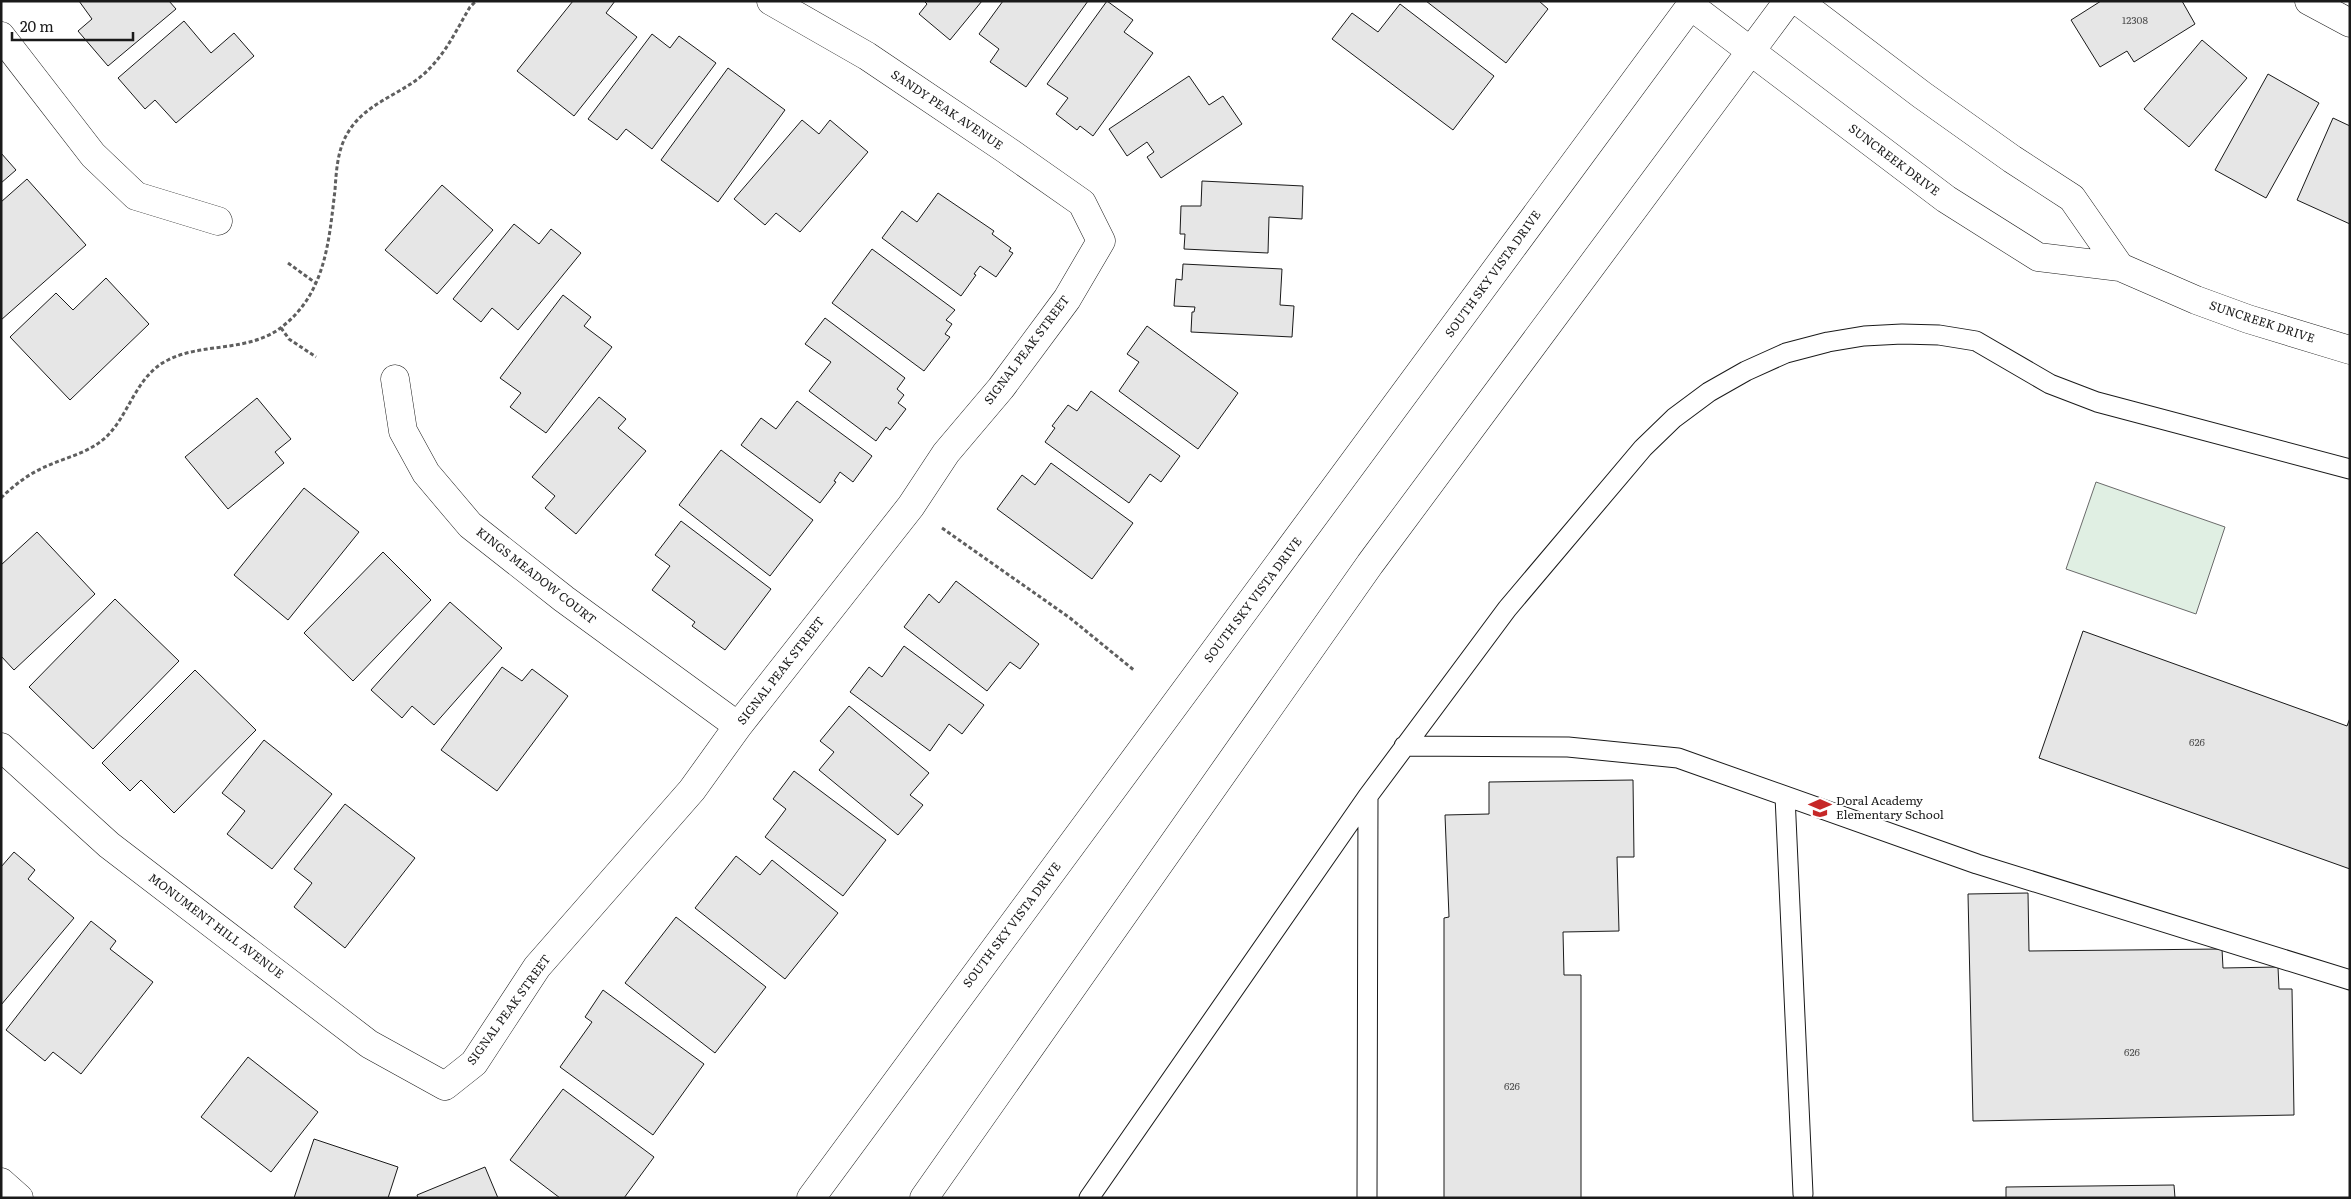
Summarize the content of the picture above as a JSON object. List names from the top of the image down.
{
  "streets": {
    "street": [
      "SANDY PEAK AVENUE",
      "SUNCREEK DRIVE",
      "SOUTH SKY VISTA DRIVE",
      "SIGNAL PEAK STREET",
      "KINGS MEADOW COURT",
      "MONUMENT HILL AVENUE"
    ]
  },
  "crossings": [
    ["SANDY PEAK AVENUE", "SIGNAL PEAK STREET"],
    ["SUNCREEK DRIVE", "SOUTH SKY VISTA DRIVE"],
    ["SIGNAL PEAK STREET", "KINGS MEADOW COURT"],
    ["SIGNAL PEAK STREET", "MONUMENT HILL AVENUE"]
  ],
  "places": {
    "school or university": ["Doral Academy Elementary School"]
  },
  "house_numbers": [
    "12308",
    "626",
    "626",
    "626"
  ],
  "scale_bar": "20 m"
}
